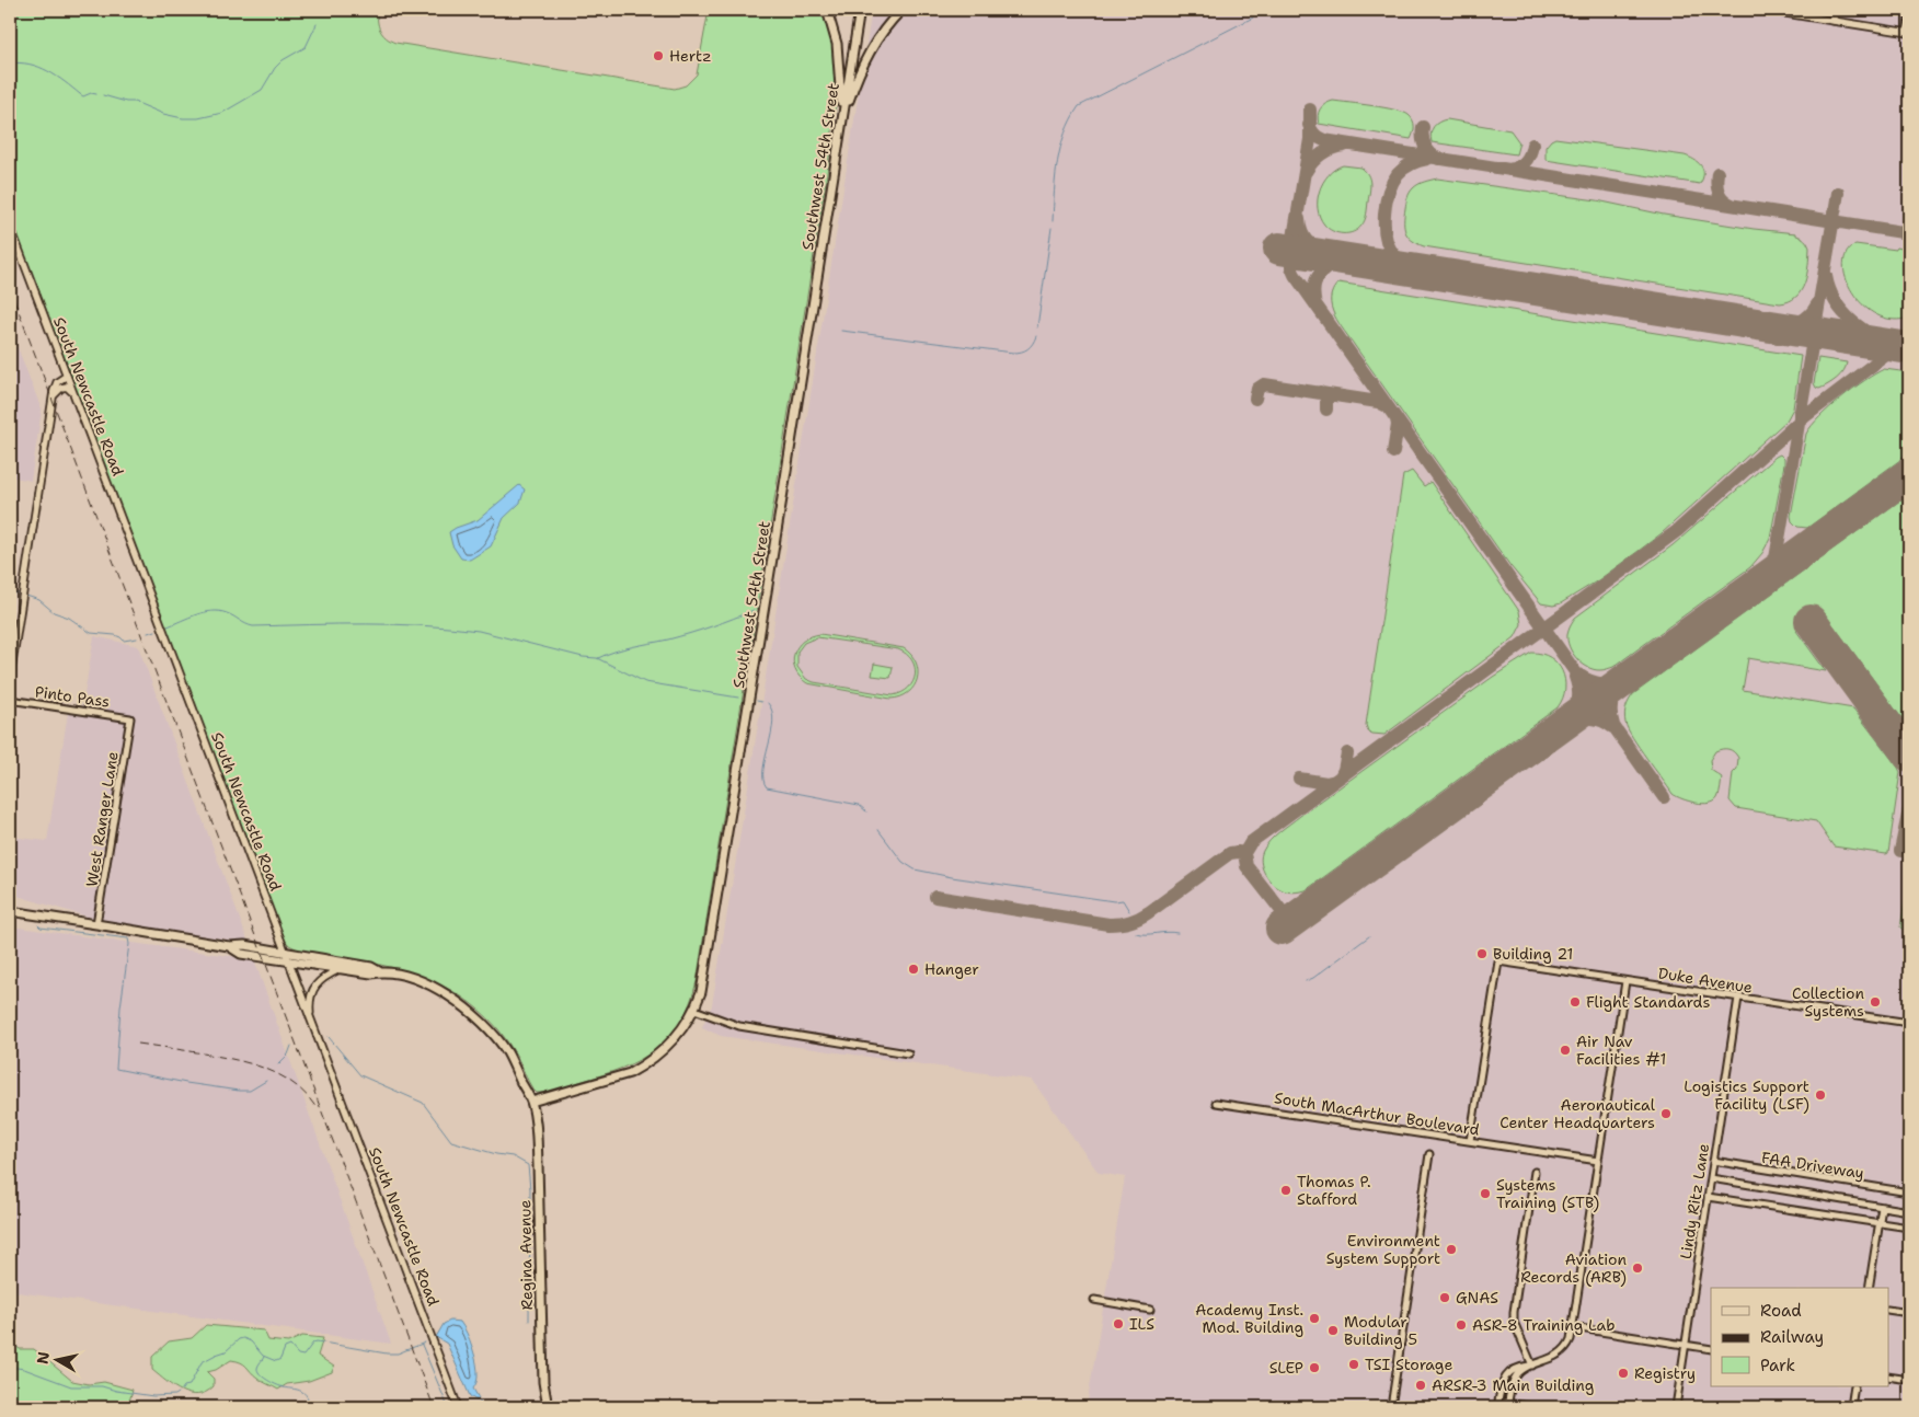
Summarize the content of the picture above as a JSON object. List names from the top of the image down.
{
  "streets": {
    "main road": ["Southwest 54th Street", "Regina Avenue"],
    "street": [
      "South Newcastle Road",
      "Pinto Pass",
      "West Ranger Lane",
      "Duke Avenue",
      "South MacArthur Boulevard",
      "FAA Driveway",
      "Lindy Ritz Lane"
    ]
  },
  "crossings": [
    ["Southwest 54th Street", "Regina Avenue"],
    ["Pinto Pass", "West Ranger Lane"],
    ["Duke Avenue", "South MacArthur Boulevard"],
    ["Duke Avenue", "Lindy Ritz Lane"],
    ["FAA Driveway", "Lindy Ritz Lane"]
  ],
  "places": [
    "Hertz",
    "Building 21",
    "Hanger",
    "Flight Standards",
    "Collection Systems",
    "Air Nav Facilities #1",
    "Logistics Support Facility (LSF)",
    "Aeronautical Center Headquarters",
    "Thomas P. Stafford",
    "Systems Training (STB)",
    "Environment System Support",
    "Aviation Records (ARB)",
    "GNAS",
    "Academy Inst. Mod. Building",
    "ILS",
    "ASR-8 Training Lab",
    "Modular Building 5",
    "TSI Storage",
    "SLEP",
    "Registry",
    "ARSR-3 Main Building"
  ],
  "legend": ["Road", "Railway", "Park"],
  "north": "left"
}
